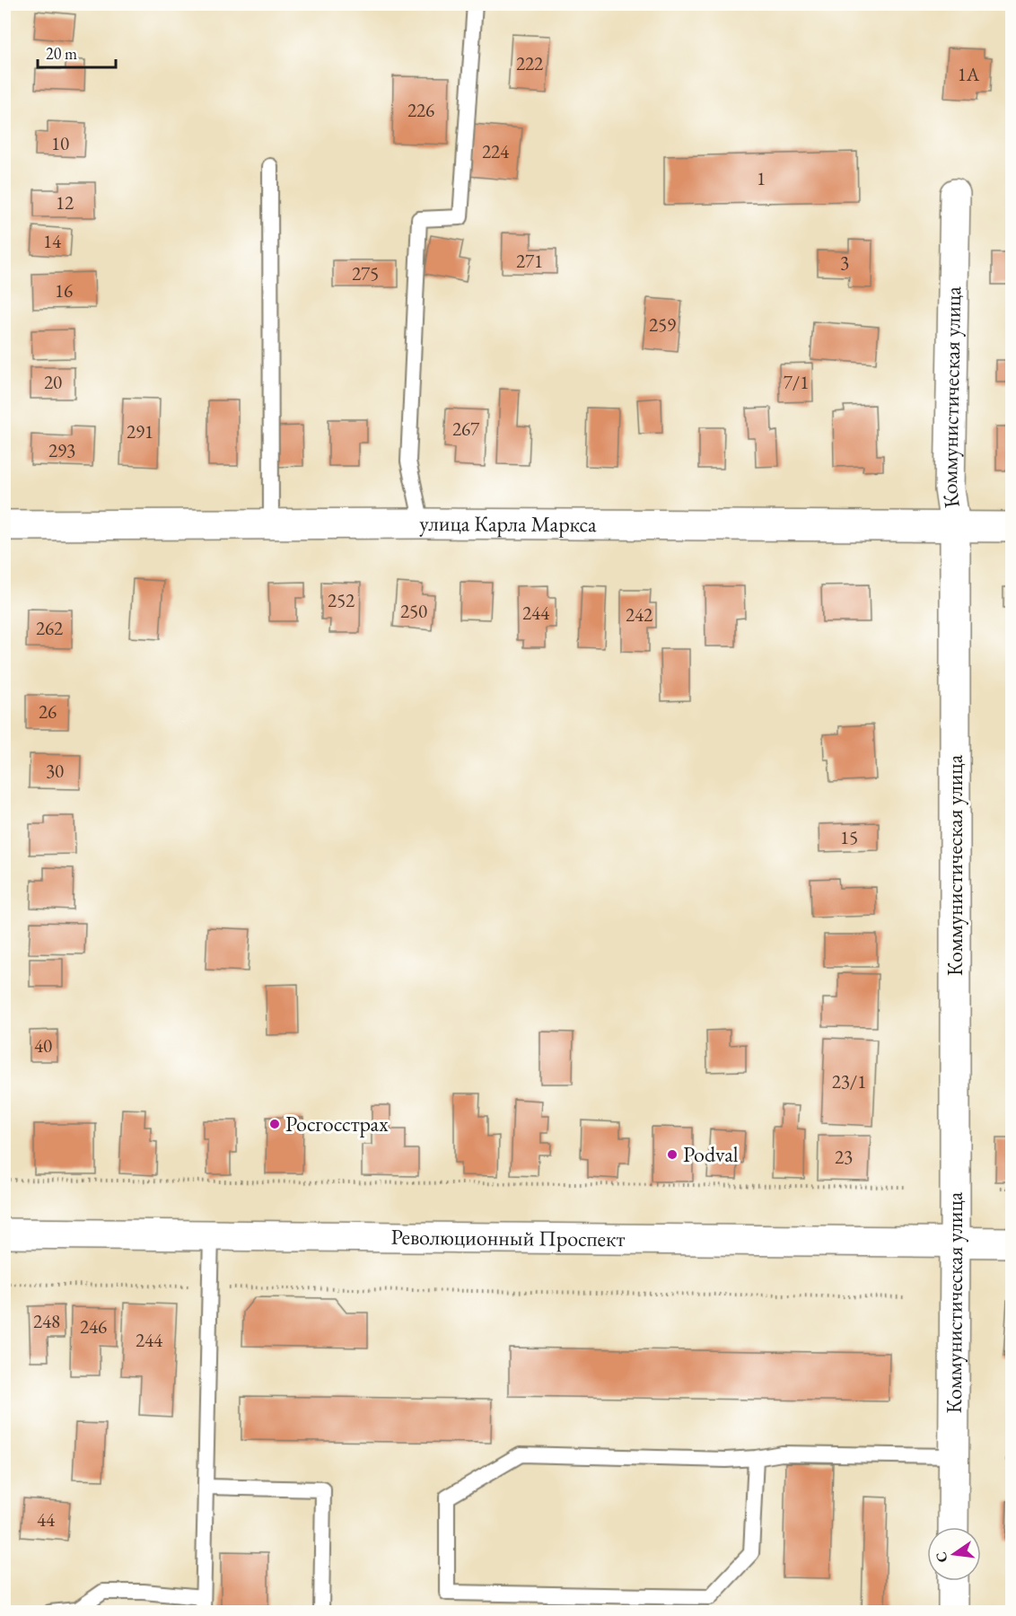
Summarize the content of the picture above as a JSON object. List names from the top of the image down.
{
  "streets": {
    "street": ["Коммунистическая улица", "улица Карла Маркса", "Революционный Проспект"]
  },
  "crossings": [
    ["Коммунистическая улица", "улица Карла Маркса"],
    ["Коммунистическая улица", "Революционный Проспект"]
  ],
  "places": ["Росгосстрах", "Podval"],
  "house_numbers": [
    "222",
    "1А",
    "226",
    "10",
    "224",
    "1",
    "12",
    "14",
    "271",
    "3",
    "275",
    "16",
    "259",
    "20",
    "7/1",
    "267",
    "291",
    "293",
    "252",
    "250",
    "244",
    "242",
    "262",
    "26",
    "30",
    "15",
    "40",
    "23/1",
    "23",
    "248",
    "246",
    "244",
    "44"
  ],
  "scale_bar": "20 m",
  "north": "left"
}
